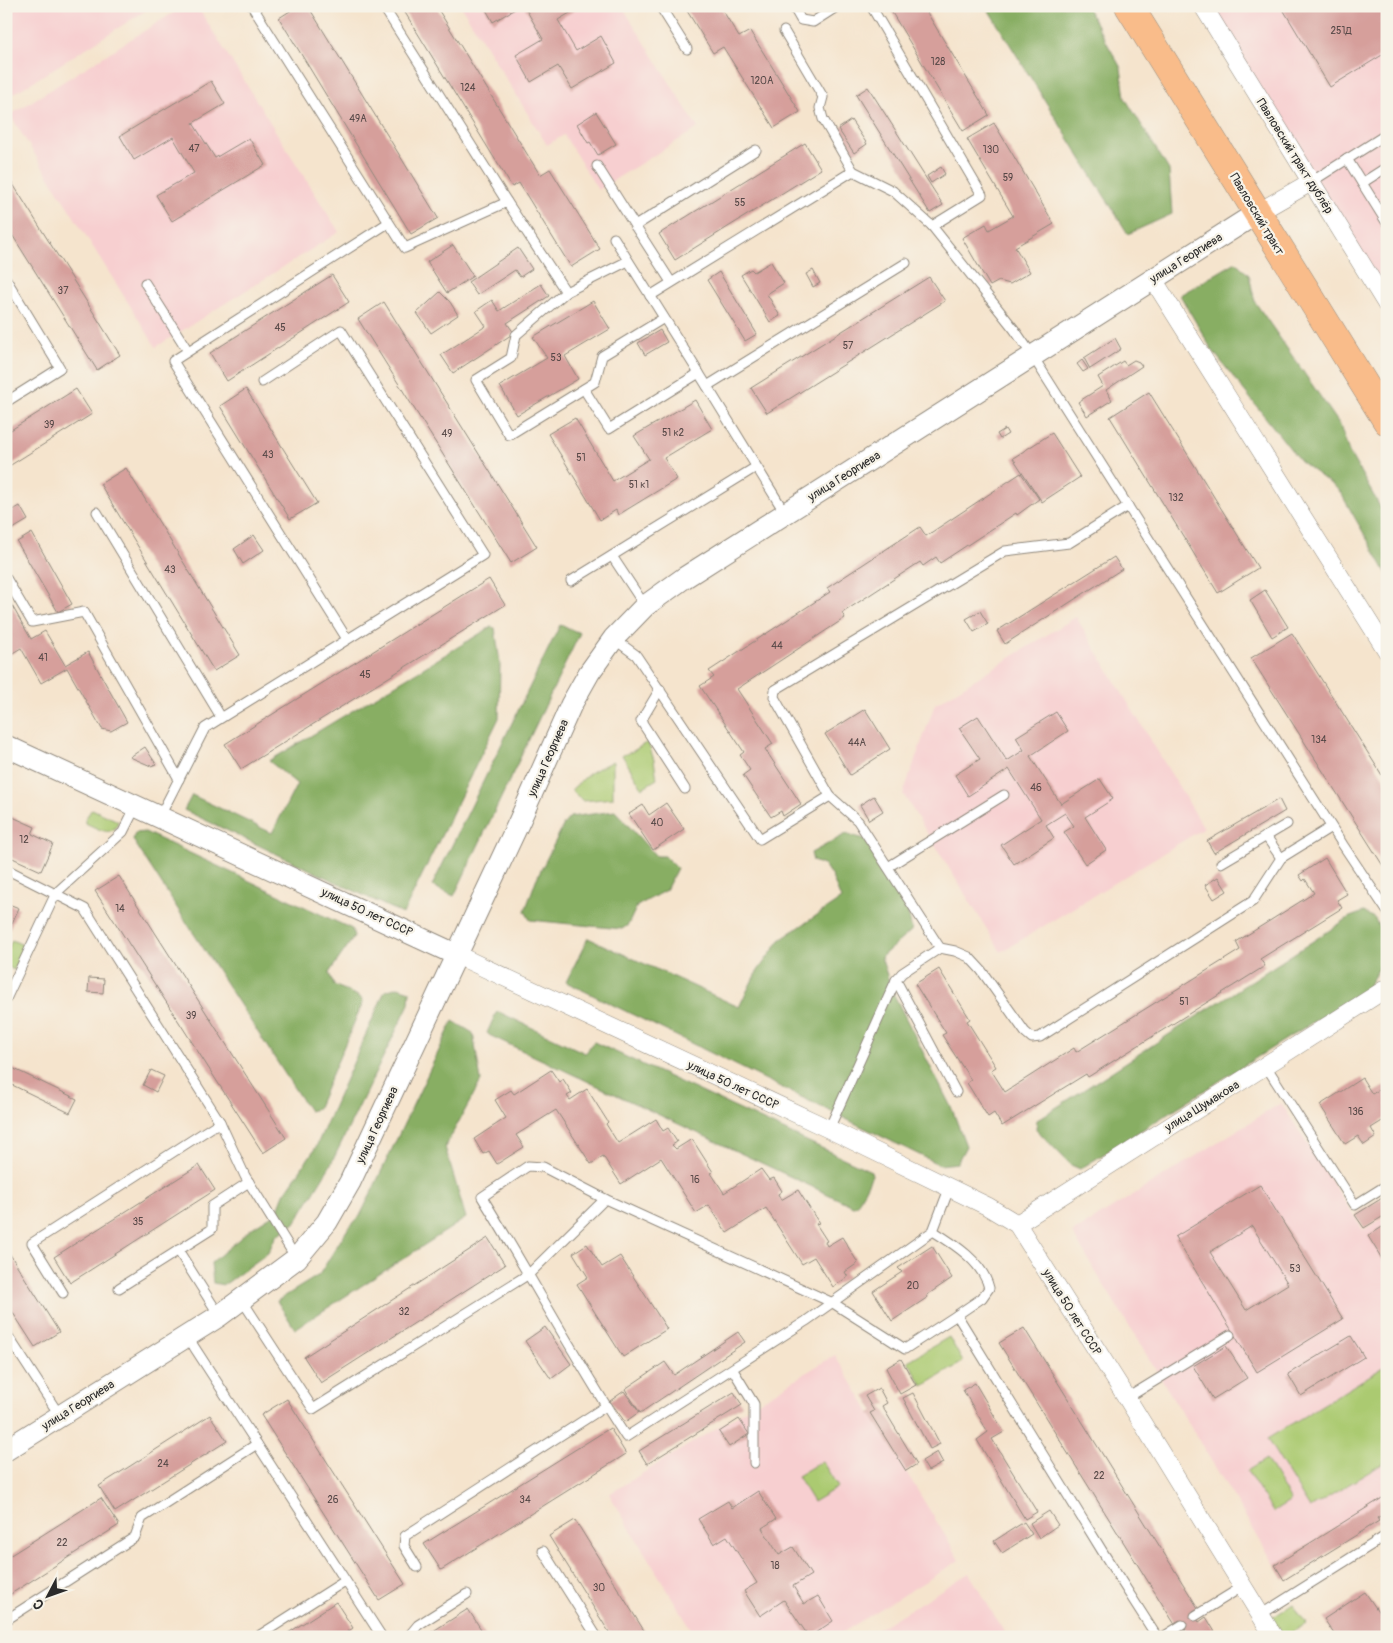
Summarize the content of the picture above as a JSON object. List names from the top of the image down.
{
  "streets": {
    "main road": ["Павловский тракт"],
    "street": [
      "Павловский тракт дублёр",
      "улица Георгиева",
      "улица 50 лет СССР",
      "улица Шумакова"
    ]
  },
  "crossings": [
    ["Павловский тракт", "улица Георгиева"],
    ["улица Георгиева", "улица 50 лет СССР"],
    ["улица 50 лет СССР", "улица Шумакова"]
  ],
  "house_numbers": [
    "251Д",
    "128",
    "120А",
    "124",
    "49А",
    "47",
    "130",
    "59",
    "55",
    "37",
    "45",
    "57",
    "53",
    "39",
    "51 к2",
    "49",
    "43",
    "51",
    "51 к1",
    "132",
    "43",
    "44",
    "41",
    "45",
    "134",
    "44А",
    "46",
    "40",
    "12",
    "14",
    "51",
    "39",
    "136",
    "16",
    "35",
    "53",
    "20",
    "32",
    "24",
    "22",
    "26",
    "34",
    "22",
    "18",
    "30"
  ],
  "north": "bottom left"
}
